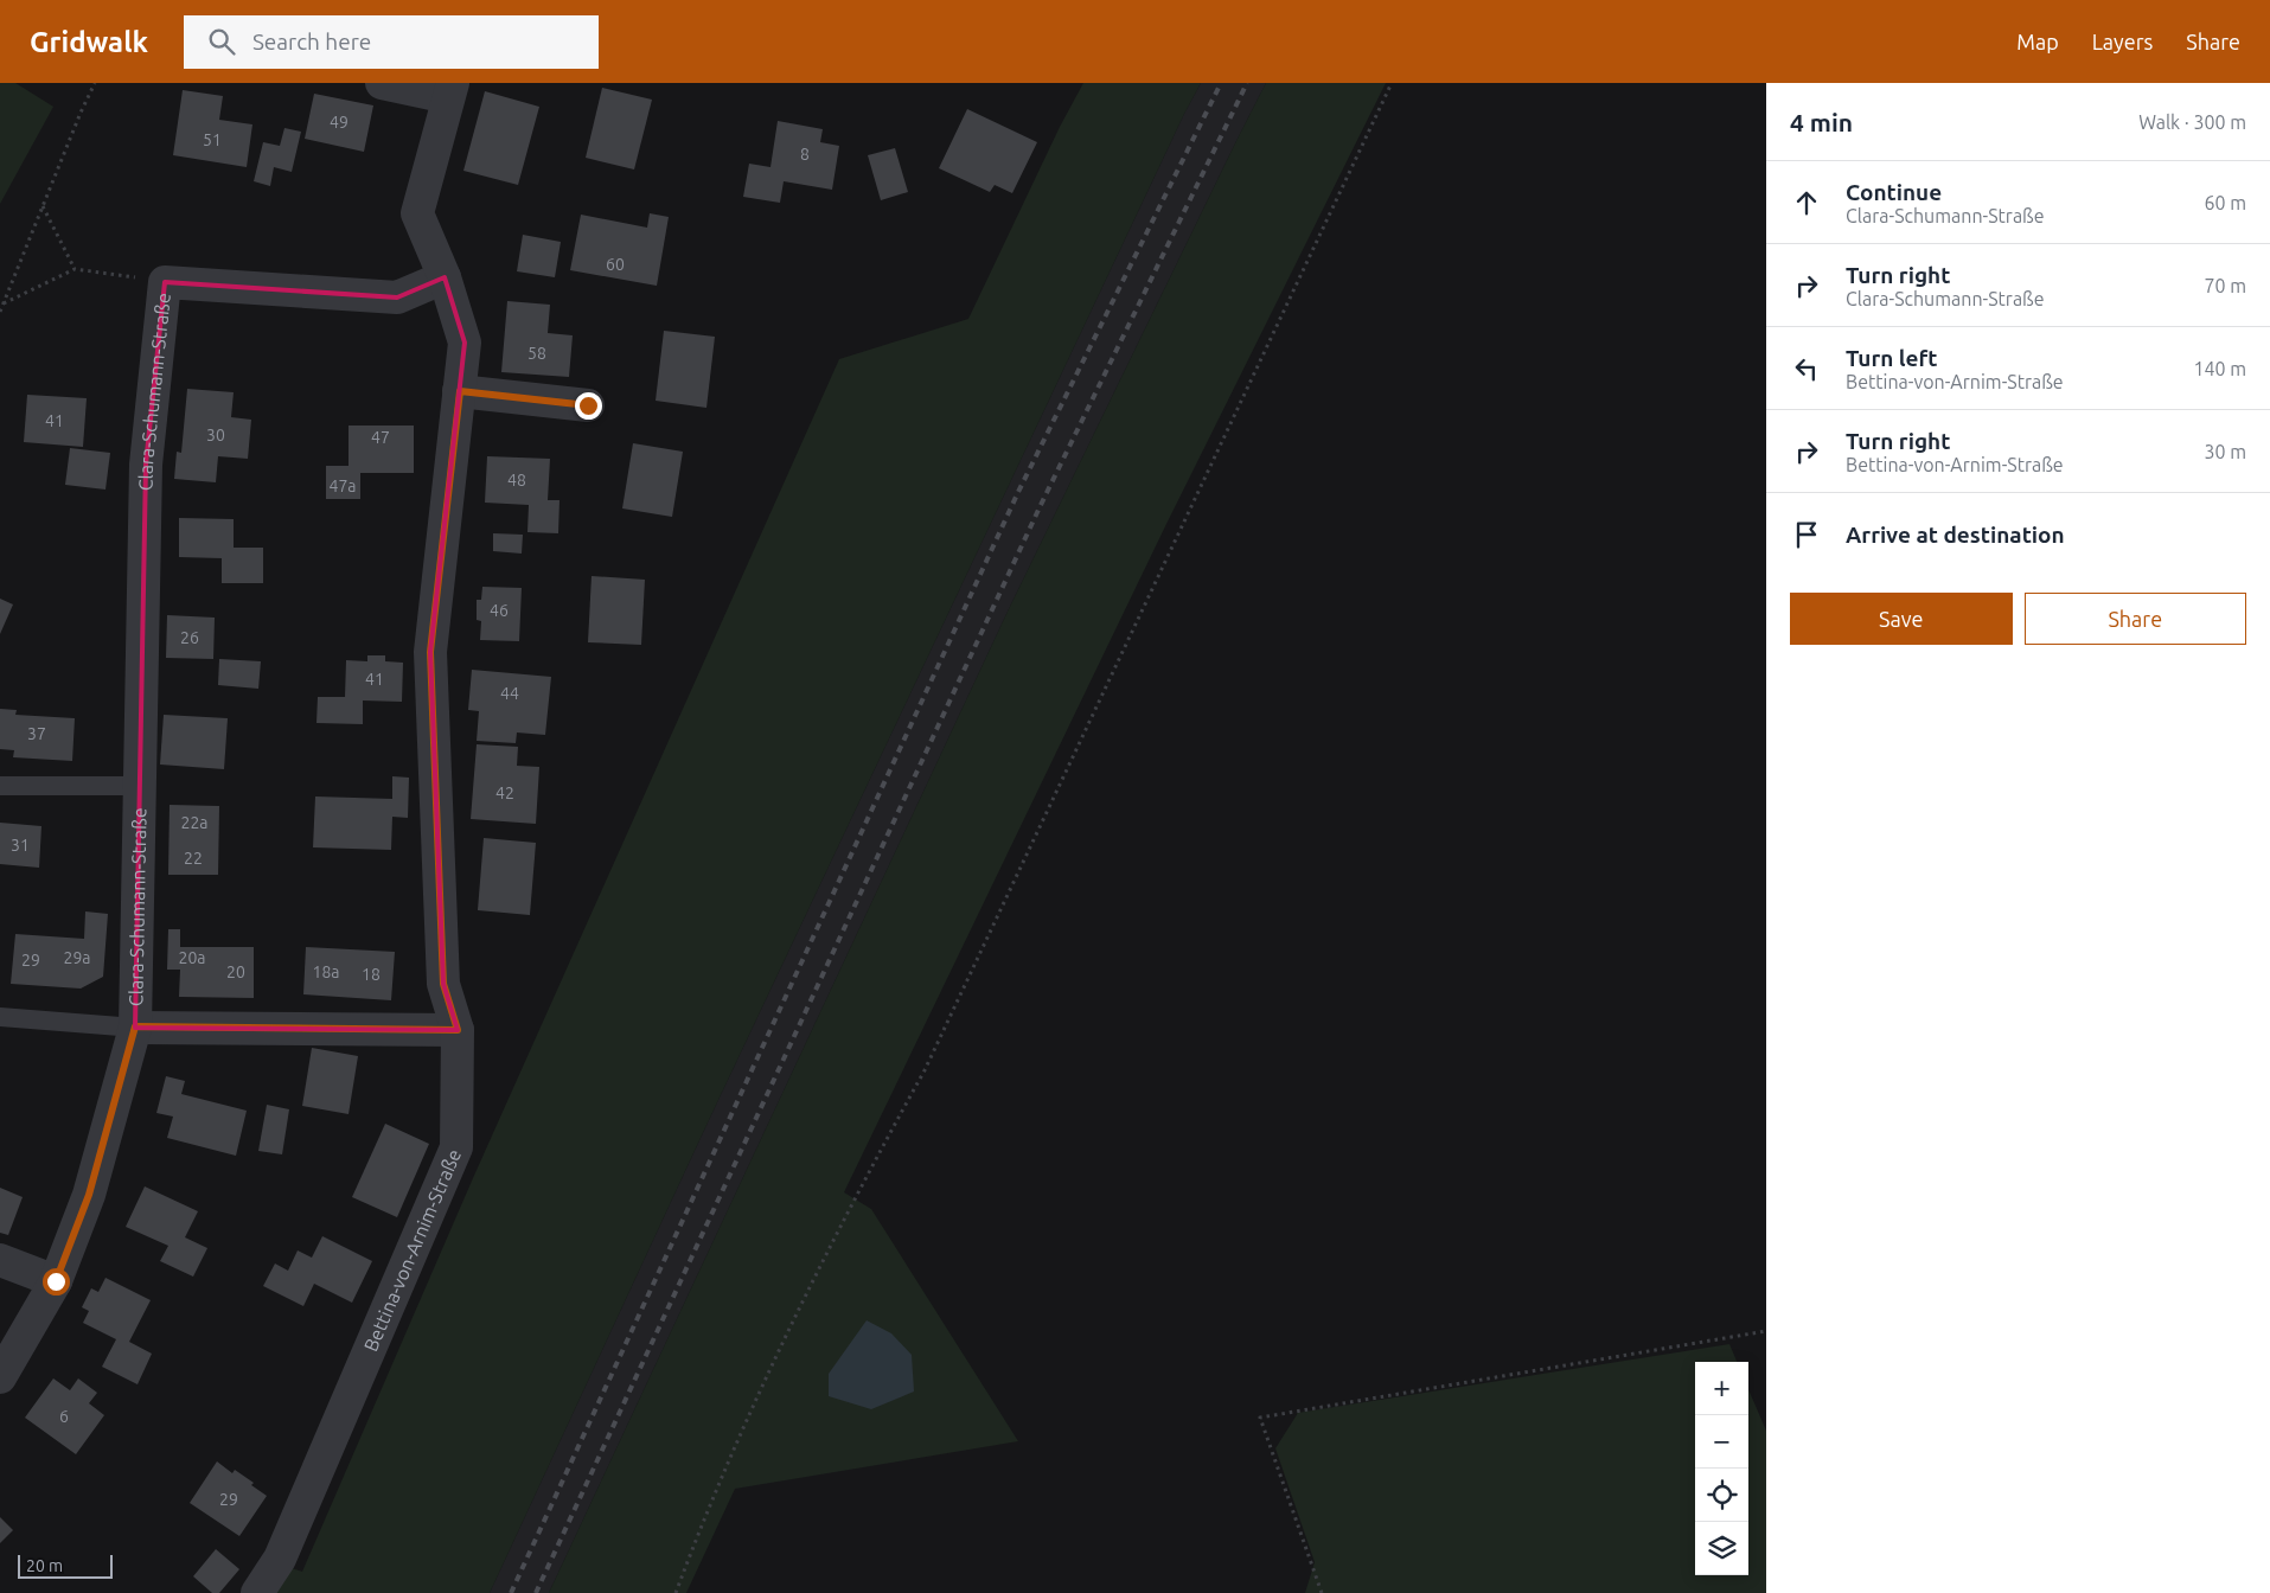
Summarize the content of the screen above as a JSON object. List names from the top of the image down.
{
  "streets": {
    "street": ["Clara-Schumann-Straße", "Bettina-von-Arnim-Straße"]
  },
  "crossings": [
    ["Clara-Schumann-Straße", "Bettina-von-Arnim-Straße"]
  ],
  "house_numbers": [
    "49",
    "51",
    "8",
    "60",
    "58",
    "41",
    "30",
    "47",
    "48",
    "47a",
    "46",
    "26",
    "41",
    "44",
    "37",
    "42",
    "22a",
    "31",
    "22",
    "29a",
    "20a",
    "29",
    "20",
    "18a",
    "18",
    "6",
    "29"
  ],
  "scale_bar": "20 m",
  "page": {
    "header": "Gridwalk",
    "search": "Search here",
    "nav": ["Map", "Layers", "Share"],
    "heading": ["4 min", "Walk · 300 m"],
    "list": [
      ["Continue", "Clara-Schumann-Straße", "60 m"],
      ["Turn right", "Clara-Schumann-Straße", "70 m"],
      ["Turn left", "Bettina-von-Arnim-Straße", "140 m"],
      ["Turn right", "Bettina-von-Arnim-Straße", "30 m"],
      "Arrive at destination"
    ],
    "buttons": ["Save", "Share"],
    "map_buttons": ["+", "−"],
    "scale": "20 m"
  }
}
